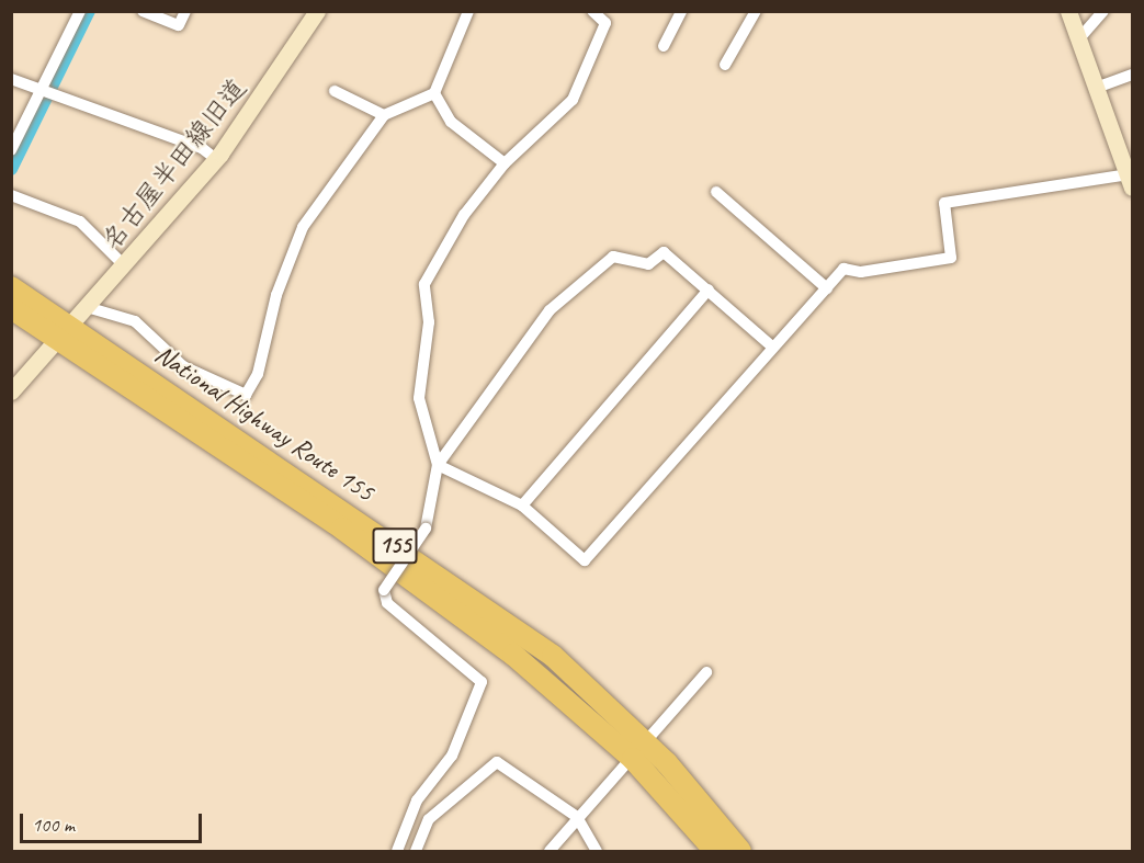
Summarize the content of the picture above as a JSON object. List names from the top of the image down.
{
  "streets": {
    "highway": ["National Highway Route 155", "155"],
    "street": ["名古屋半田線旧道"]
  },
  "crossings": [
    ["名古屋半田線旧道", "National Highway Route 155"]
  ],
  "scale_bar": "100 m"
}
